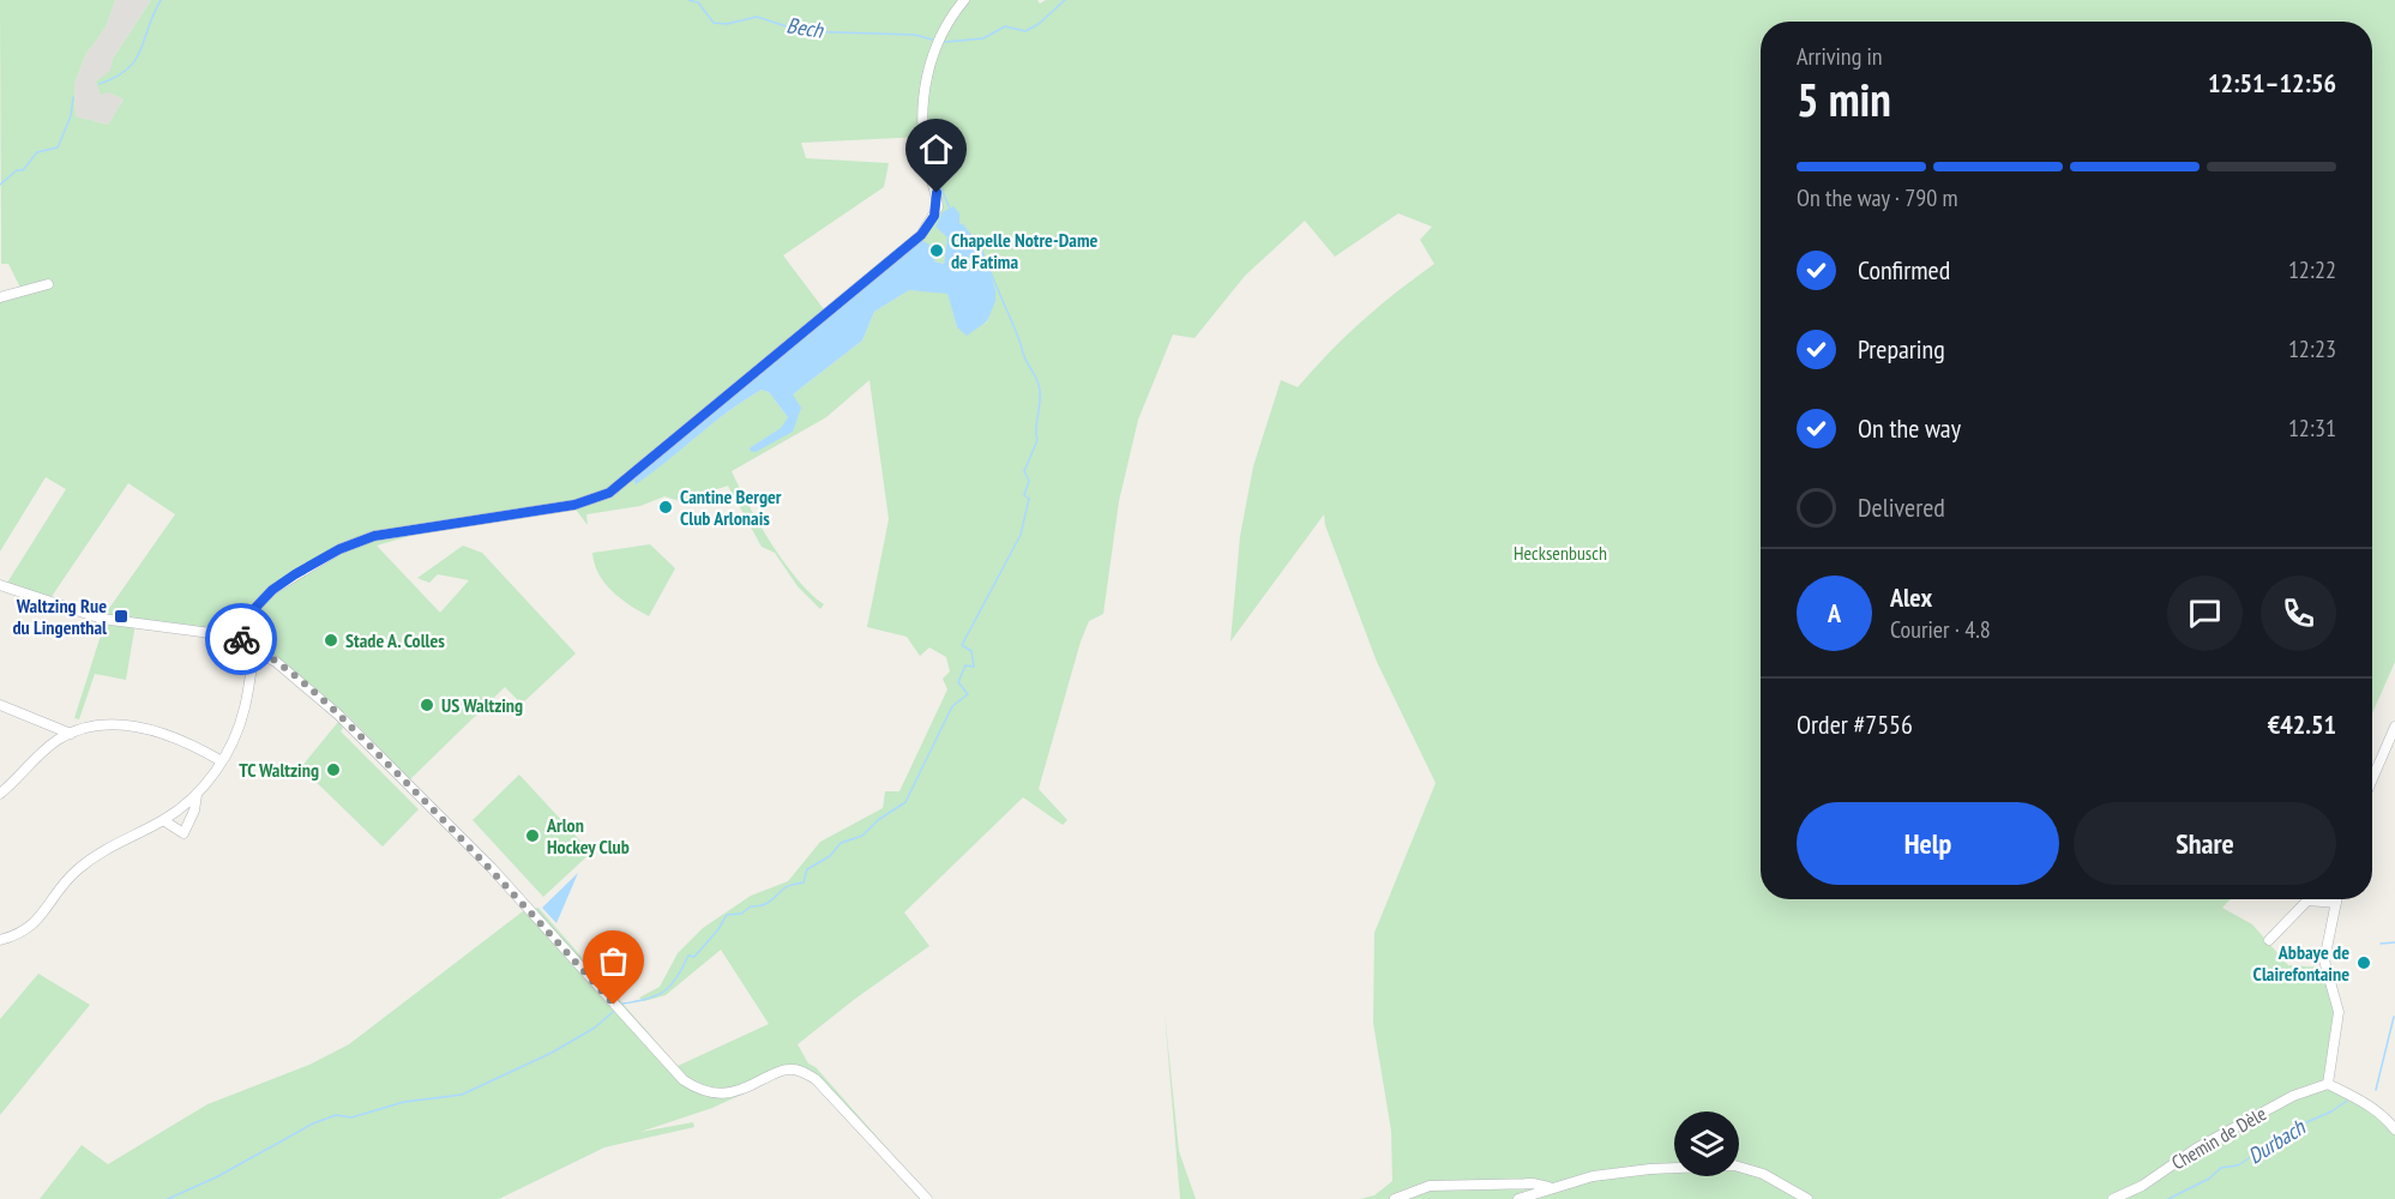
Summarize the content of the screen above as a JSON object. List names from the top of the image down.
{
  "streets": {
    "street": ["Chemin de Dèle"]
  },
  "water": ["Bech", "Durbach"],
  "parks": ["Hecksenbusch"],
  "places": {
    "other": [
      "Chapelle Notre-Dame de Fatima",
      "Cantine Berger Club Arlonais",
      "Stade A. Colles",
      "US Waltzing",
      "TC Waltzing",
      "Arlon Hockey Club",
      "Abbaye de Clairefontaine"
    ],
    "transit": ["Waltzing Rue du Lingenthal"]
  },
  "page": {
    "heading": ["5 min", "Arriving in", "12:51–12:56"],
    "panel": [
      "Alex",
      "Courier · 4.8",
      "Order #7556",
      "€42.51"
    ],
    "bar": "On the way · 790 m",
    "list": [
      ["Confirmed", "12:22"],
      ["Preparing", "12:23"],
      ["On the way", "12:31"],
      "Delivered"
    ],
    "round": "A",
    "buttons": ["Help", "Share"]
  }
}
